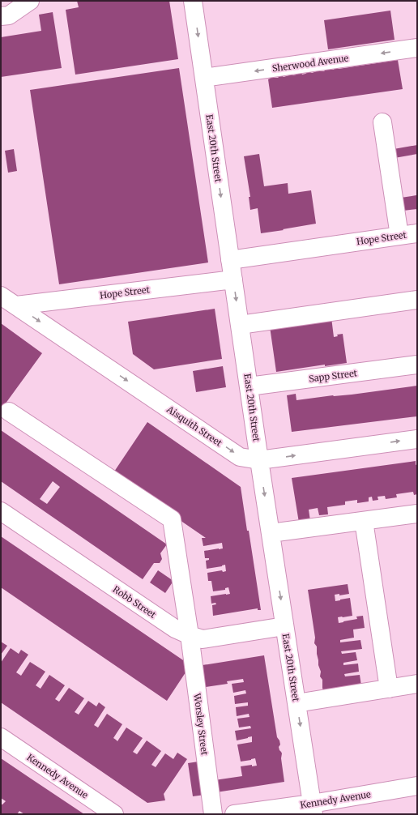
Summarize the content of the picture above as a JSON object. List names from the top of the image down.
{
  "streets": {
    "street": [
      "Sherwood Avenue",
      "East 20th Street",
      "Hope Street",
      "Sapp Street",
      "Aisquith Street",
      "Robb Street",
      "Worsley Street",
      "Kennedy Avenue"
    ]
  },
  "crossings": [
    ["Sherwood Avenue", "East 20th Street"],
    ["East 20th Street", "Hope Street"],
    ["East 20th Street", "Sapp Street"],
    ["East 20th Street", "Aisquith Street"],
    ["East 20th Street", "Robb Street"],
    ["East 20th Street", "Kennedy Avenue"],
    ["Hope Street", "Aisquith Street"],
    ["Robb Street", "Worsley Street"]
  ],
  "one_way": ["Sherwood Avenue", "East 20th Street", "Aisquith Street"]
}
